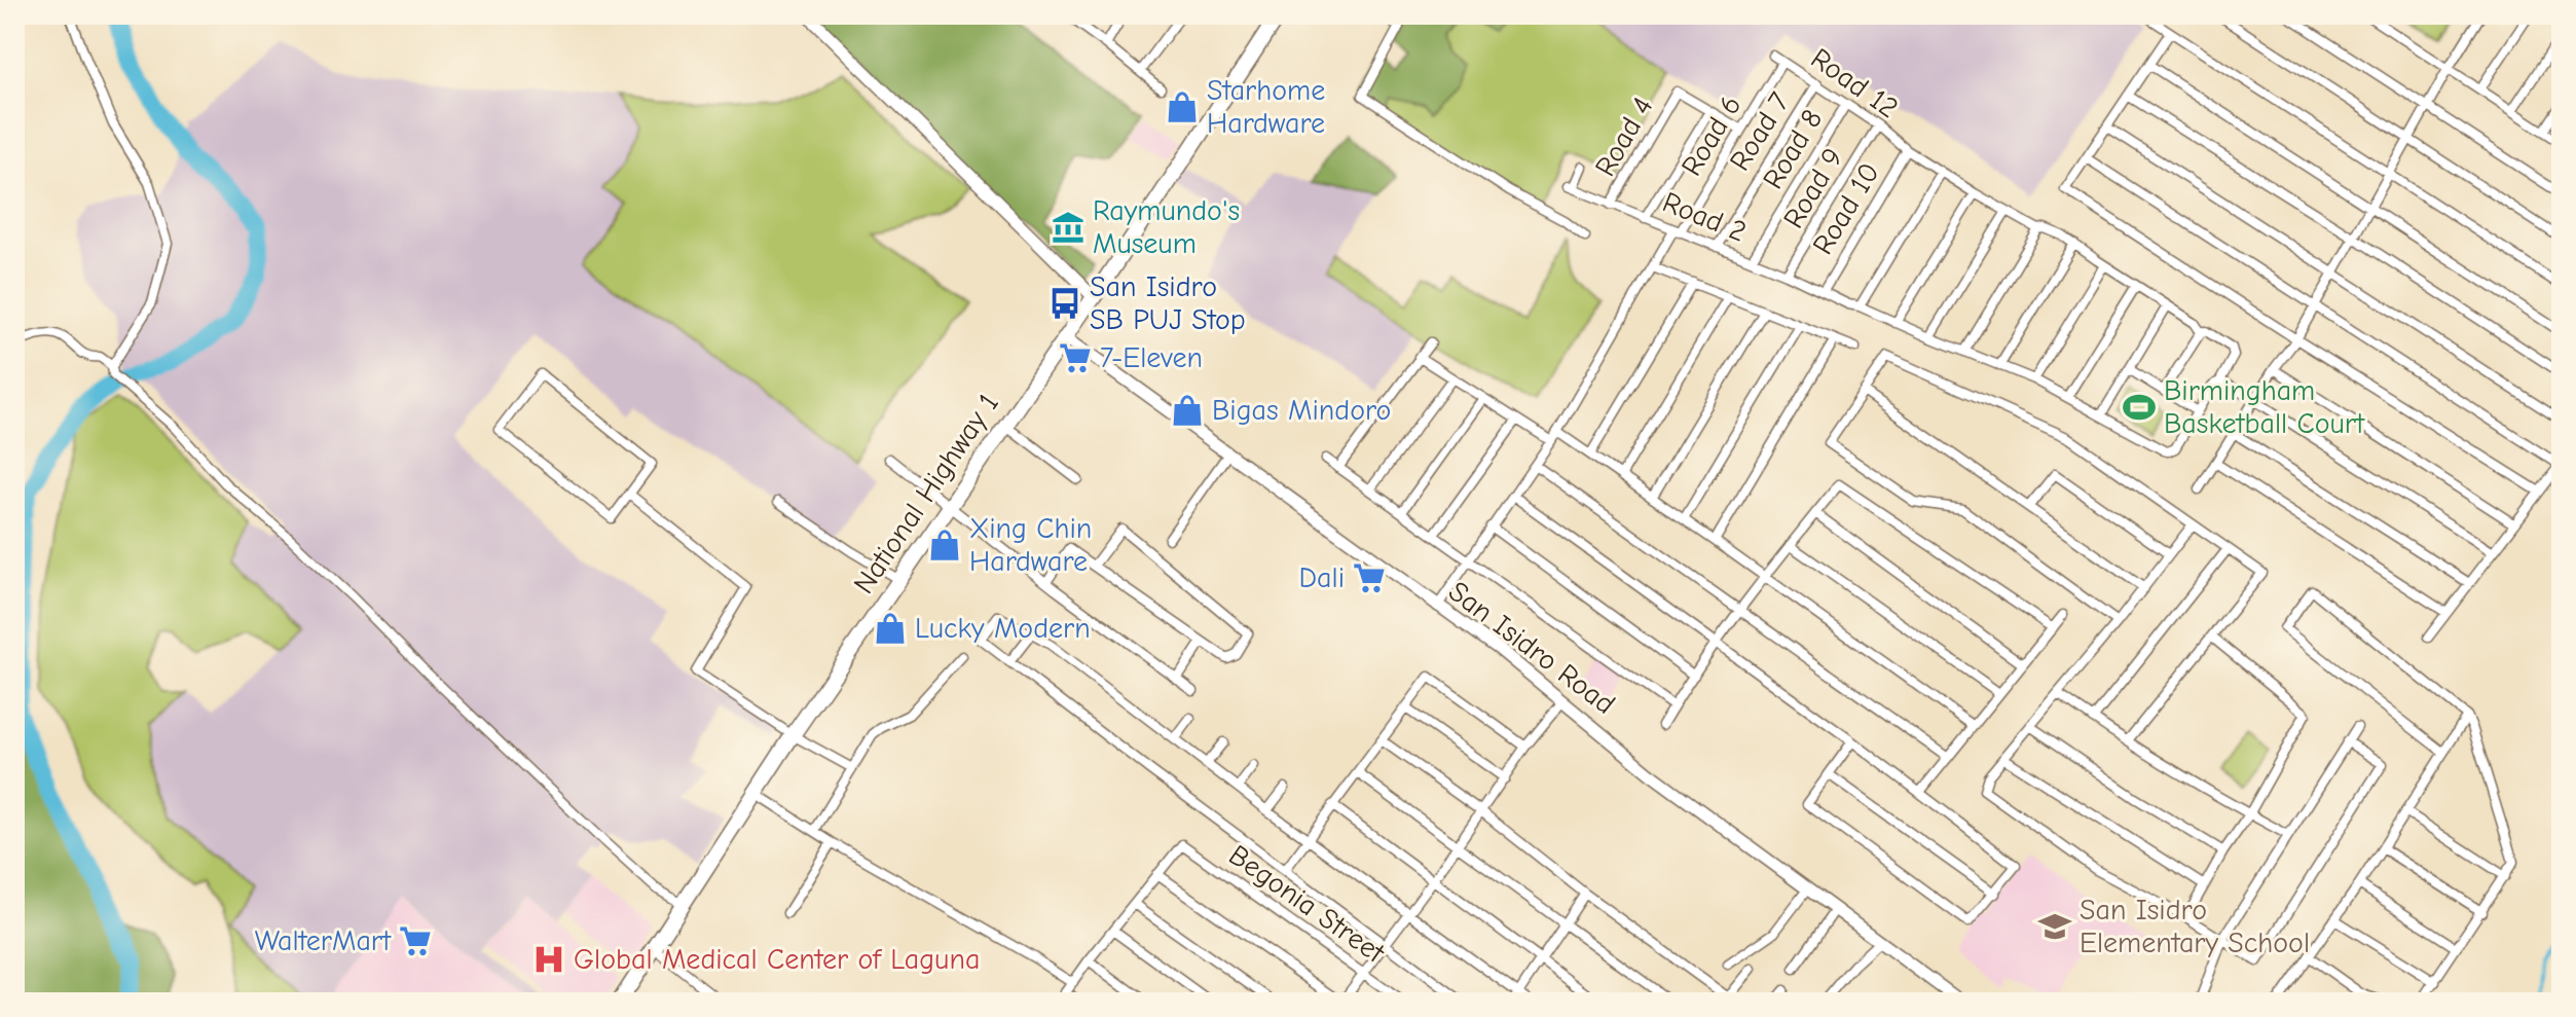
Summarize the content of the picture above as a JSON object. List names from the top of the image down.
{
  "streets": {
    "highway": ["National Highway 1"],
    "street": [
      "Road 12",
      "Road 7",
      "Road 6",
      "Road 4",
      "Road 8",
      "Road 9",
      "Road 10",
      "Road 2",
      "San Isidro Road",
      "Begonia Street"
    ]
  },
  "crossings": [
    ["Road 12", "Road 7"],
    ["Road 12", "Road 6"],
    ["Road 12", "Road 8"],
    ["Road 12", "Road 9"],
    ["Road 12", "Road 10"],
    ["Road 7", "Road 2"],
    ["Road 6", "Road 2"],
    ["Road 6", "San Isidro Road"],
    ["Road 4", "Road 2"],
    ["Road 8", "Road 2"],
    ["Road 9", "Road 2"],
    ["Road 10", "Road 2"],
    ["National Highway 1", "San Isidro Road"]
  ],
  "places": {
    "shop": [
      "Starhome Hardware",
      "Bigas Mindoro",
      "Xing Chin Hardware",
      "Lucky Modern"
    ],
    "museum": ["Raymundo's Museum"],
    "bus stop": ["San Isidro SB PUJ Stop"],
    "supermarket": ["7-Eleven", "Dali", "WalterMart"],
    "sports": ["Birmingham Basketball Court"],
    "school or university": ["San Isidro Elementary School"],
    "hospital": ["Global Medical Center of Laguna"]
  }
}
